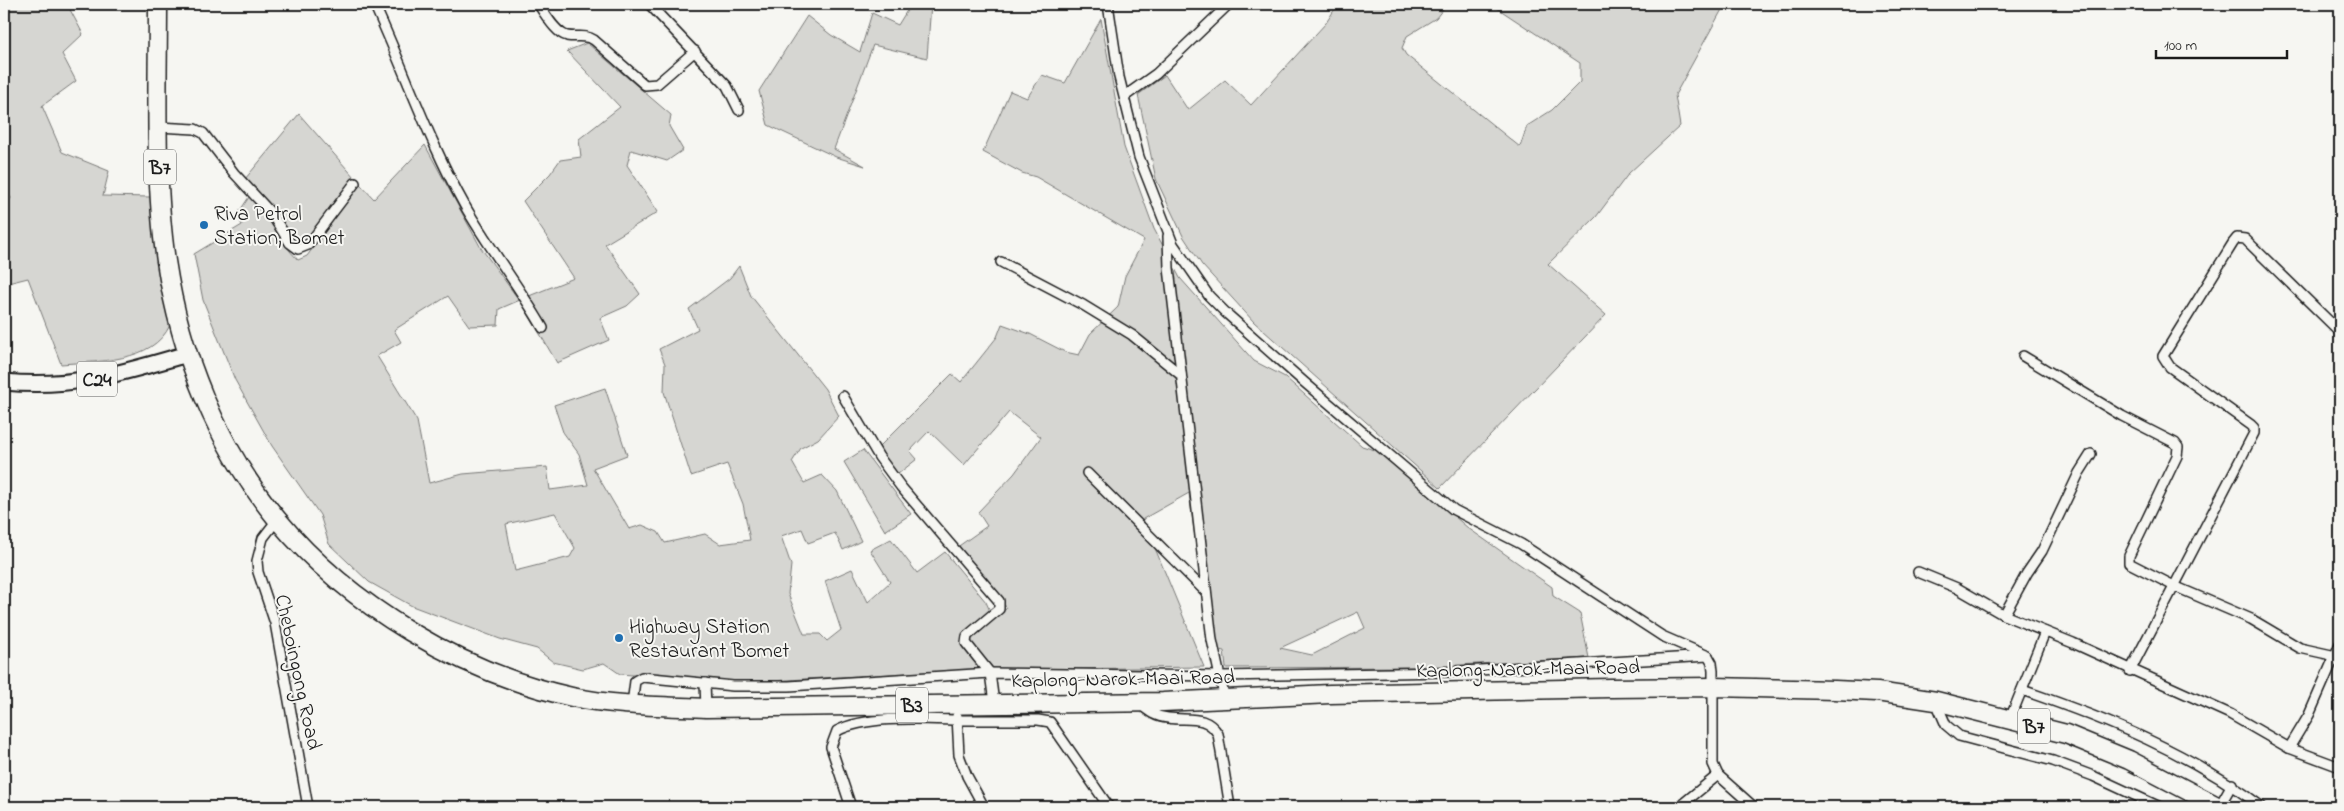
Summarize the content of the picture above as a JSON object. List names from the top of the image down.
{
  "streets": {
    "highway": ["B7", "Kaplong-Narok-Maai Road", "B3"],
    "main road": ["C24"],
    "street": ["Cheboingong Road"]
  },
  "crossings": [
    ["B7", "Kaplong-Narok-Maai Road"],
    ["C24", "Kaplong-Narok-Maai Road"],
    ["Kaplong-Narok-Maai Road", "Cheboingong Road"]
  ],
  "places": ["Riva Petrol Station, Bomet", "Highway Station Restaurant Bomet"],
  "scale_bar": "100 m"
}
